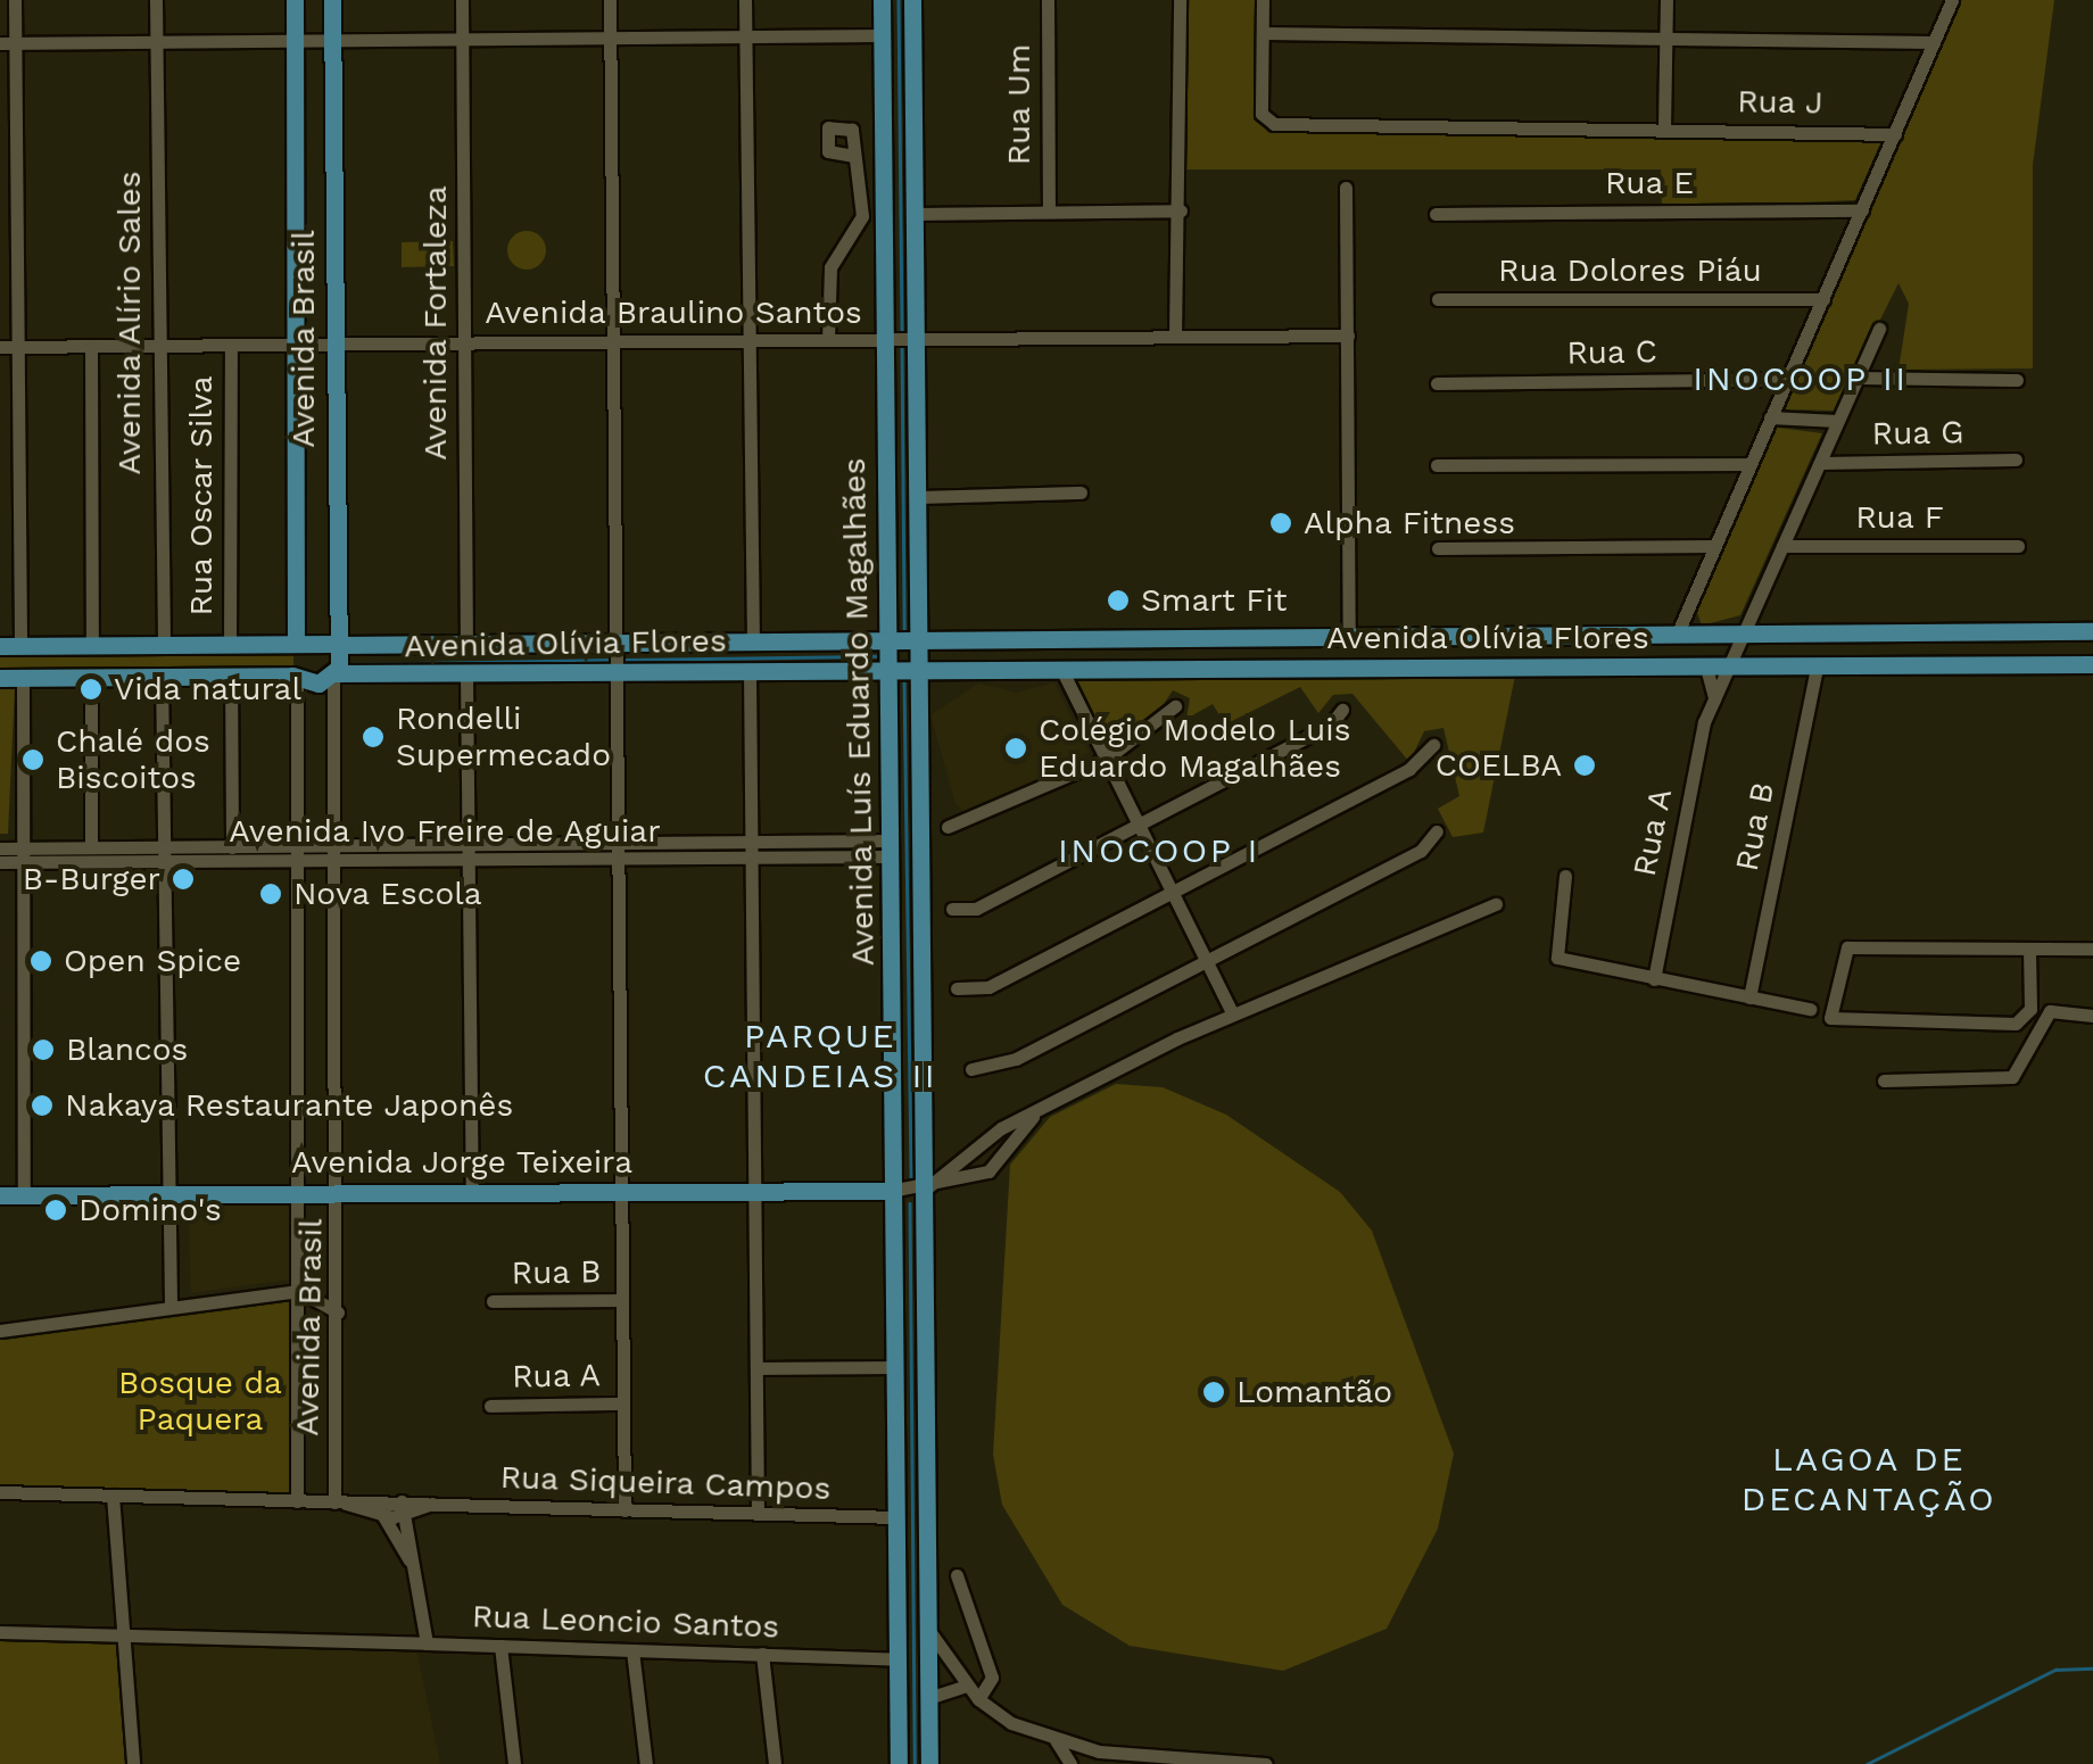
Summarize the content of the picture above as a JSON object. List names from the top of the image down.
{
  "streets": {
    "main road": [
      "Avenida Brasil",
      "Avenida Olívia Flores",
      "Avenida Luís Eduardo Magalhães",
      "Avenida Jorge Teixeira"
    ],
    "street": [
      "Rua J",
      "Rua Um",
      "Rua E",
      "Rua Dolores Piáu",
      "Avenida Braulino Santos",
      "Avenida Alírio Sales",
      "Avenida Fortaleza",
      "Rua C",
      "Rua G",
      "Rua Oscar Silva",
      "Rua F",
      "Rua B",
      "Avenida Ivo Freire de Aguiar",
      "Rua A",
      "Rua Siqueira Campos",
      "Rua Leoncio Santos"
    ]
  },
  "crossings": [
    ["Avenida Braulino Santos", "Avenida Alírio Sales"],
    ["Avenida Braulino Santos", "Avenida Fortaleza"],
    ["Avenida Braulino Santos", "Avenida Brasil"],
    ["Avenida Braulino Santos", "Rua Oscar Silva"],
    ["Avenida Braulino Santos", "Avenida Luís Eduardo Magalhães"],
    ["Avenida Alírio Sales", "Avenida Olívia Flores"],
    ["Avenida Fortaleza", "Avenida Olívia Flores"],
    ["Avenida Brasil", "Avenida Olívia Flores"],
    ["Avenida Brasil", "Avenida Ivo Freire de Aguiar"],
    ["Avenida Brasil", "Avenida Jorge Teixeira"],
    ["Rua G", "Rua A"],
    ["Rua Oscar Silva", "Avenida Olívia Flores"],
    ["Rua F", "Rua A"],
    ["Avenida Olívia Flores", "Avenida Luís Eduardo Magalhães"],
    ["Avenida Olívia Flores", "Rua B"],
    ["Avenida Olívia Flores", "Rua A"],
    ["Avenida Luís Eduardo Magalhães", "Avenida Ivo Freire de Aguiar"],
    ["Avenida Luís Eduardo Magalhães", "Avenida Jorge Teixeira"],
    ["Avenida Luís Eduardo Magalhães", "Rua Siqueira Campos"],
    ["Avenida Luís Eduardo Magalhães", "Rua Leoncio Santos"],
    ["Rua Siqueira Campos", "Rua Leoncio Santos"]
  ],
  "districts": [
    "INOCOOP II",
    "INOCOOP I",
    "PARQUE CANDEIAS II",
    "LAGOA DE DECANTAÇÃO"
  ],
  "parks": ["Bosque da Paquera"],
  "places": [
    "Alpha Fitness",
    "Smart Fit",
    "Vida natural",
    "Rondelli Supermecado",
    "Colégio Modelo Luis Eduardo Magalhães",
    "Chalé dos Biscoitos",
    "COELBA",
    "B-Burger",
    "Nova Escola",
    "Open Spice",
    "Blancos",
    "Nakaya Restaurante Japonês",
    "Domino's",
    "Lomantão"
  ]
}
